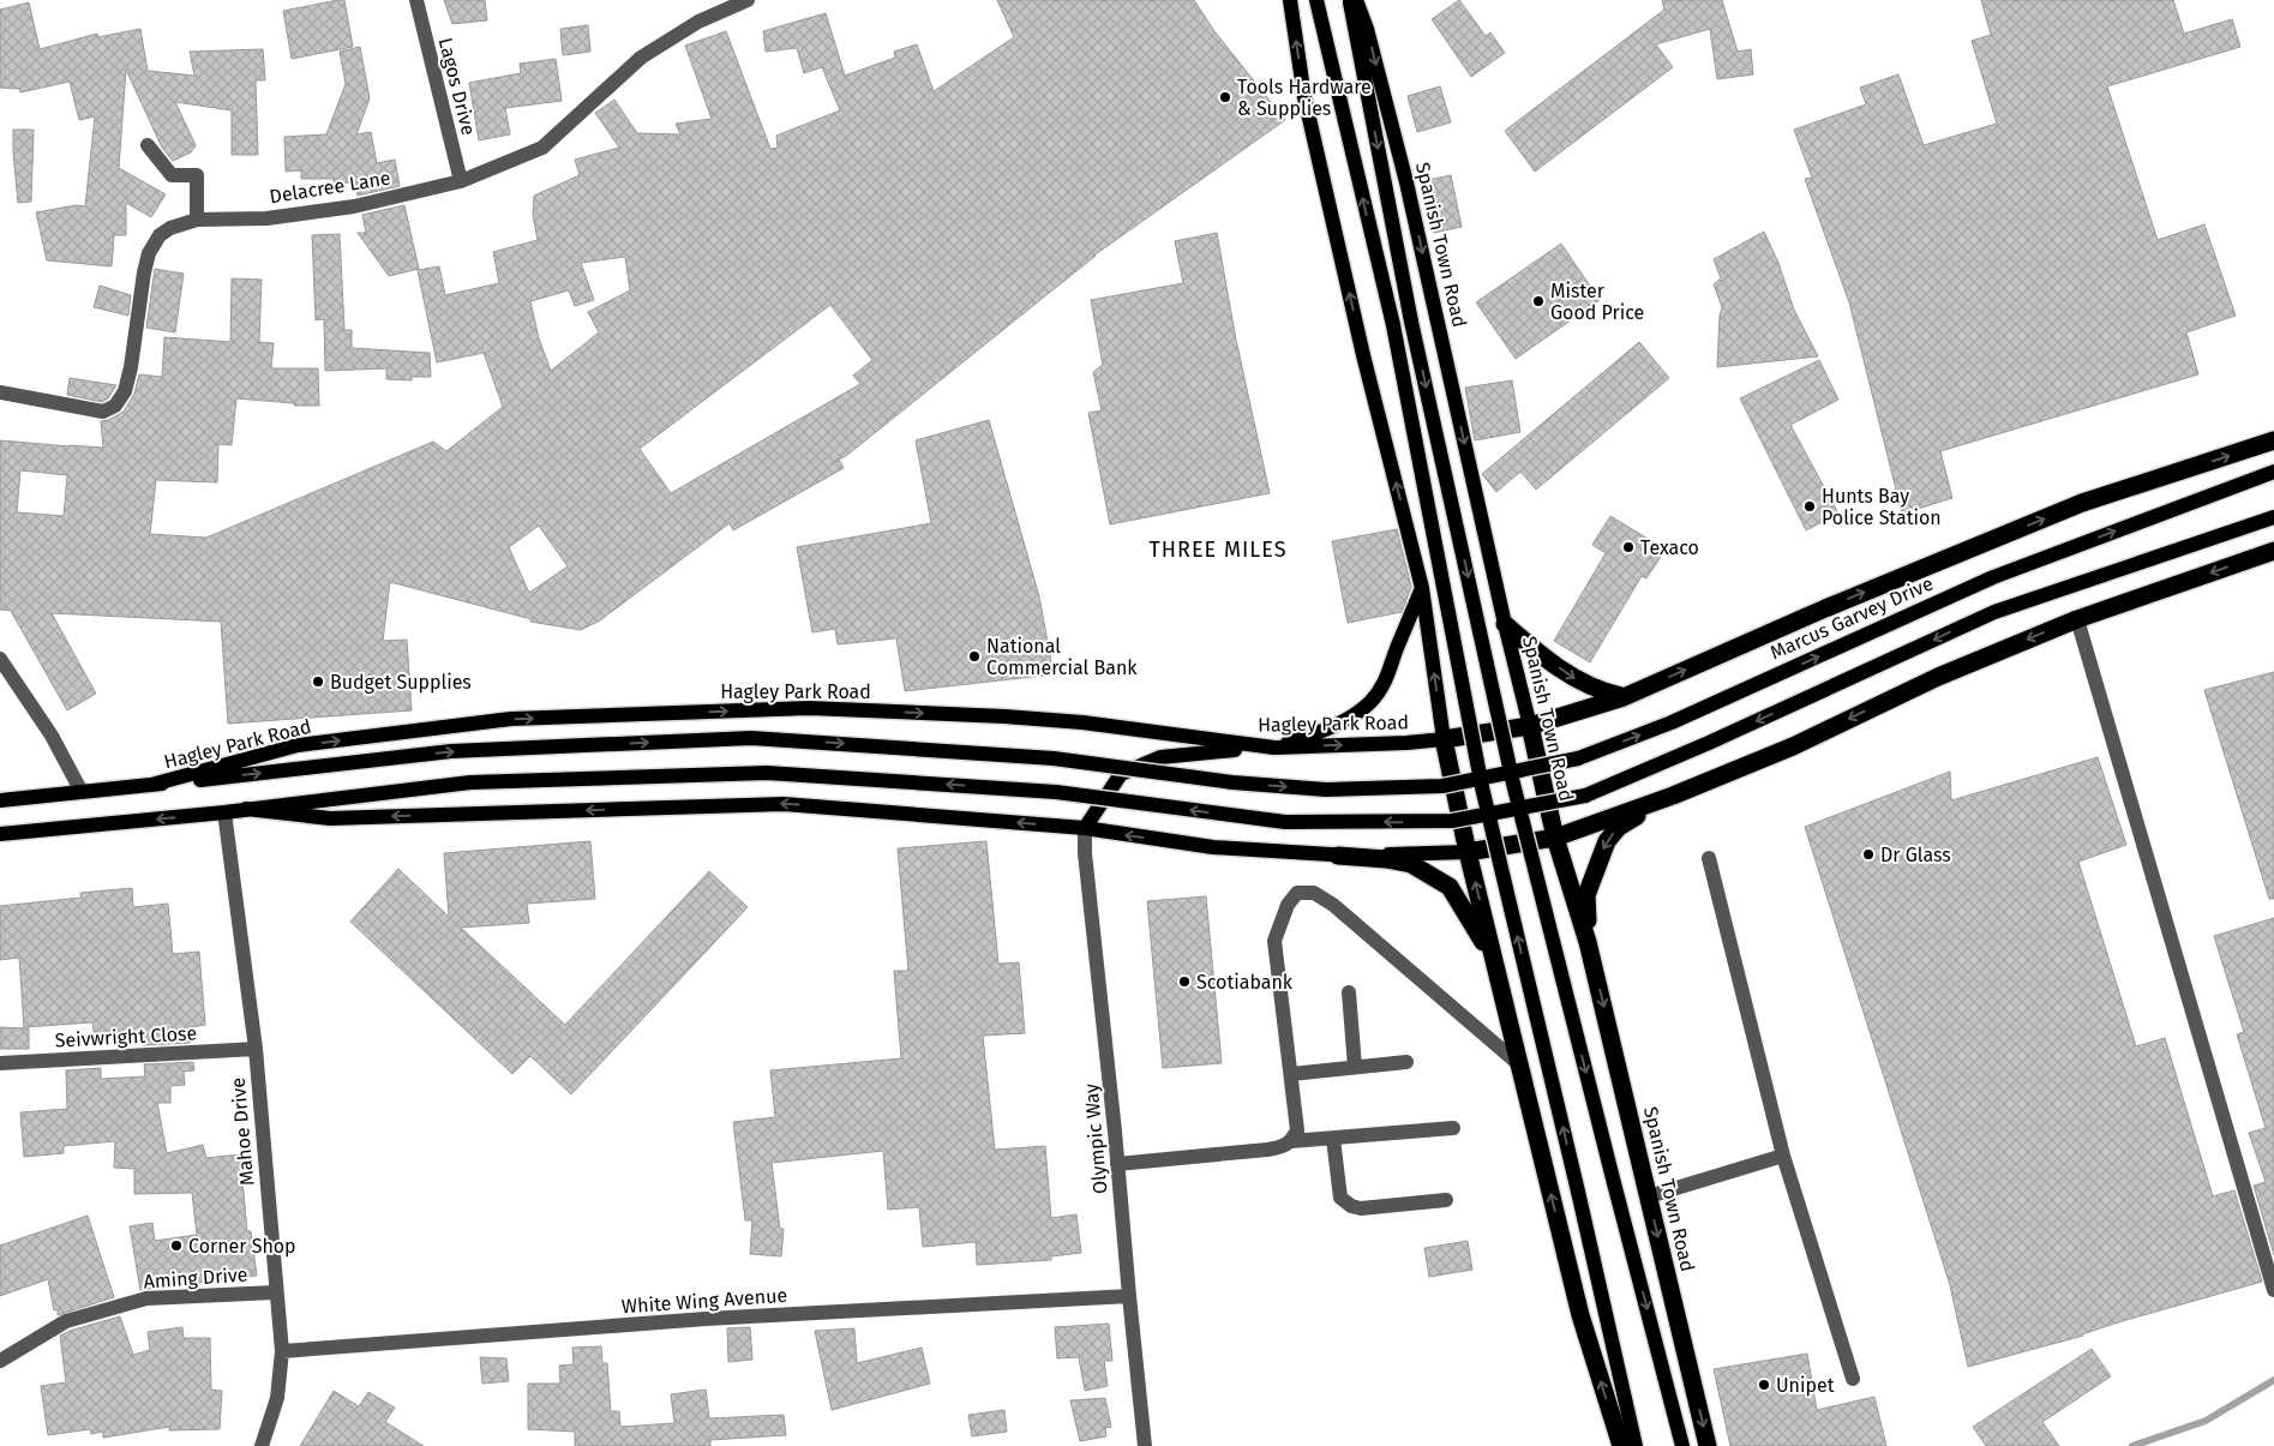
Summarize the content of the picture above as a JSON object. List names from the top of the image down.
{
  "streets": {
    "highway": ["Spanish Town Road", "Marcus Garvey Drive"],
    "main road": ["Hagley Park Road"],
    "street": [
      "Lagos Drive",
      "Delacree Lane",
      "Seivwright Close",
      "Mahoe Drive",
      "Olympic Way",
      "Aming Drive",
      "White Wing Avenue"
    ]
  },
  "crossings": [
    ["Lagos Drive", "Delacree Lane"],
    ["Spanish Town Road", "Marcus Garvey Drive"],
    ["Marcus Garvey Drive", "Hagley Park Road"],
    ["Seivwright Close", "Mahoe Drive"],
    ["Mahoe Drive", "Aming Drive"],
    ["Mahoe Drive", "White Wing Avenue"],
    ["Olympic Way", "White Wing Avenue"]
  ],
  "districts": ["THREE MILES"],
  "places": [
    "Tools Hardware & Supplies",
    "Mister Good Price",
    "Hunts Bay Police Station",
    "Texaco",
    "National Commercial Bank",
    "Budget Supplies",
    "Dr Glass",
    "Scotiabank",
    "Corner Shop",
    "Unipet"
  ]
}
